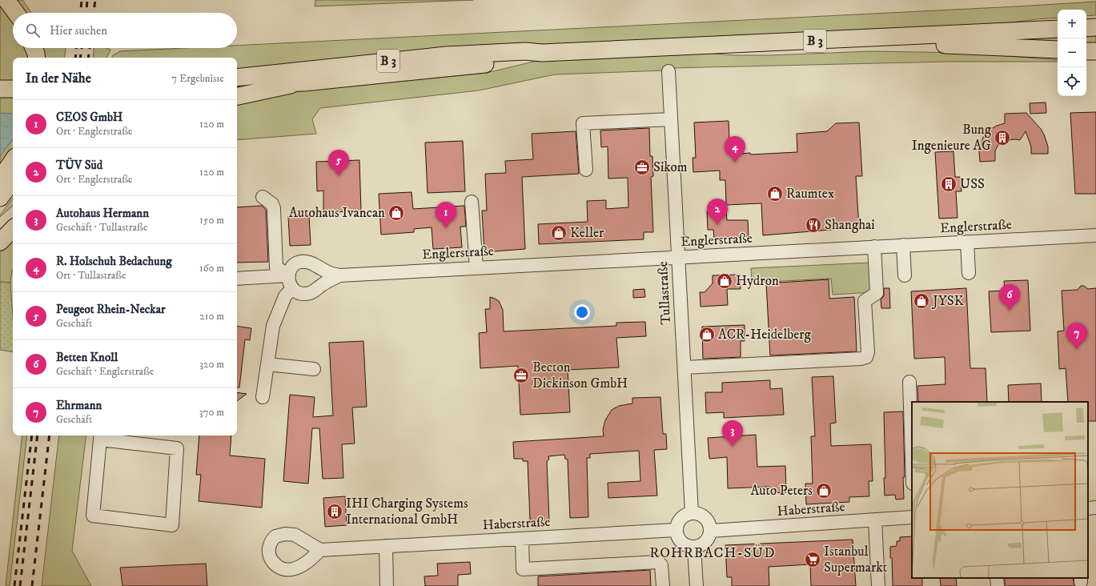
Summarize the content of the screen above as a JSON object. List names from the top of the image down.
{
  "streets": {
    "main road": ["B 3"],
    "street": ["Englerstraße", "Tullastraße", "Haberstraße"]
  },
  "crossings": [
    ["Englerstraße", "Tullastraße"],
    ["Tullastraße", "Haberstraße"]
  ],
  "districts": ["ROHRBACH-SÜD"],
  "places": {
    "building": ["Bung Ingenieure AG", "USS", "IHI Charging Systems International GmbH"],
    "office": ["Sikom", "Becton Dickinson GmbH"],
    "shop": [
      "Raumtex",
      "Autohaus Ivancan",
      "Keller",
      "Hydron",
      "JYSK",
      "ACR-Heidelberg",
      "Auto Peters"
    ],
    "restaurant": ["Shanghai"],
    "supermarket": ["Istanbul Supermarkt"]
  },
  "page": {
    "map_buttons": ["+", "−"],
    "search": "Hier suchen",
    "heading": ["In der Nähe", "7 Ergebnisse"],
    "list": [
      {
        "mark": "1",
        "name": "CEOS GmbH",
        "note": "Ort · Englerstraße",
        "value": "120 m"
      },
      {
        "mark": "2",
        "name": "TÜV Süd",
        "note": "Ort · Englerstraße",
        "value": "120 m"
      },
      {
        "mark": "3",
        "name": "Autohaus Hermann",
        "note": "Geschäft · Tullastraße",
        "value": "150 m"
      },
      {
        "mark": "4",
        "name": "R. Holschuh Bedachung",
        "note": "Ort · Tullastraße",
        "value": "160 m"
      },
      {
        "mark": "5",
        "name": "Peugeot Rhein-Neckar",
        "note": "Geschäft",
        "value": "210 m"
      },
      {
        "mark": "6",
        "name": "Betten Knoll",
        "note": "Geschäft · Englerstraße",
        "value": "320 m"
      },
      {
        "mark": "7",
        "name": "Ehrmann",
        "note": "Geschäft",
        "value": "370 m"
      }
    ],
    "pins": [
      "4",
      "5",
      "2",
      "1",
      "6",
      "7",
      "3"
    ]
  }
}
